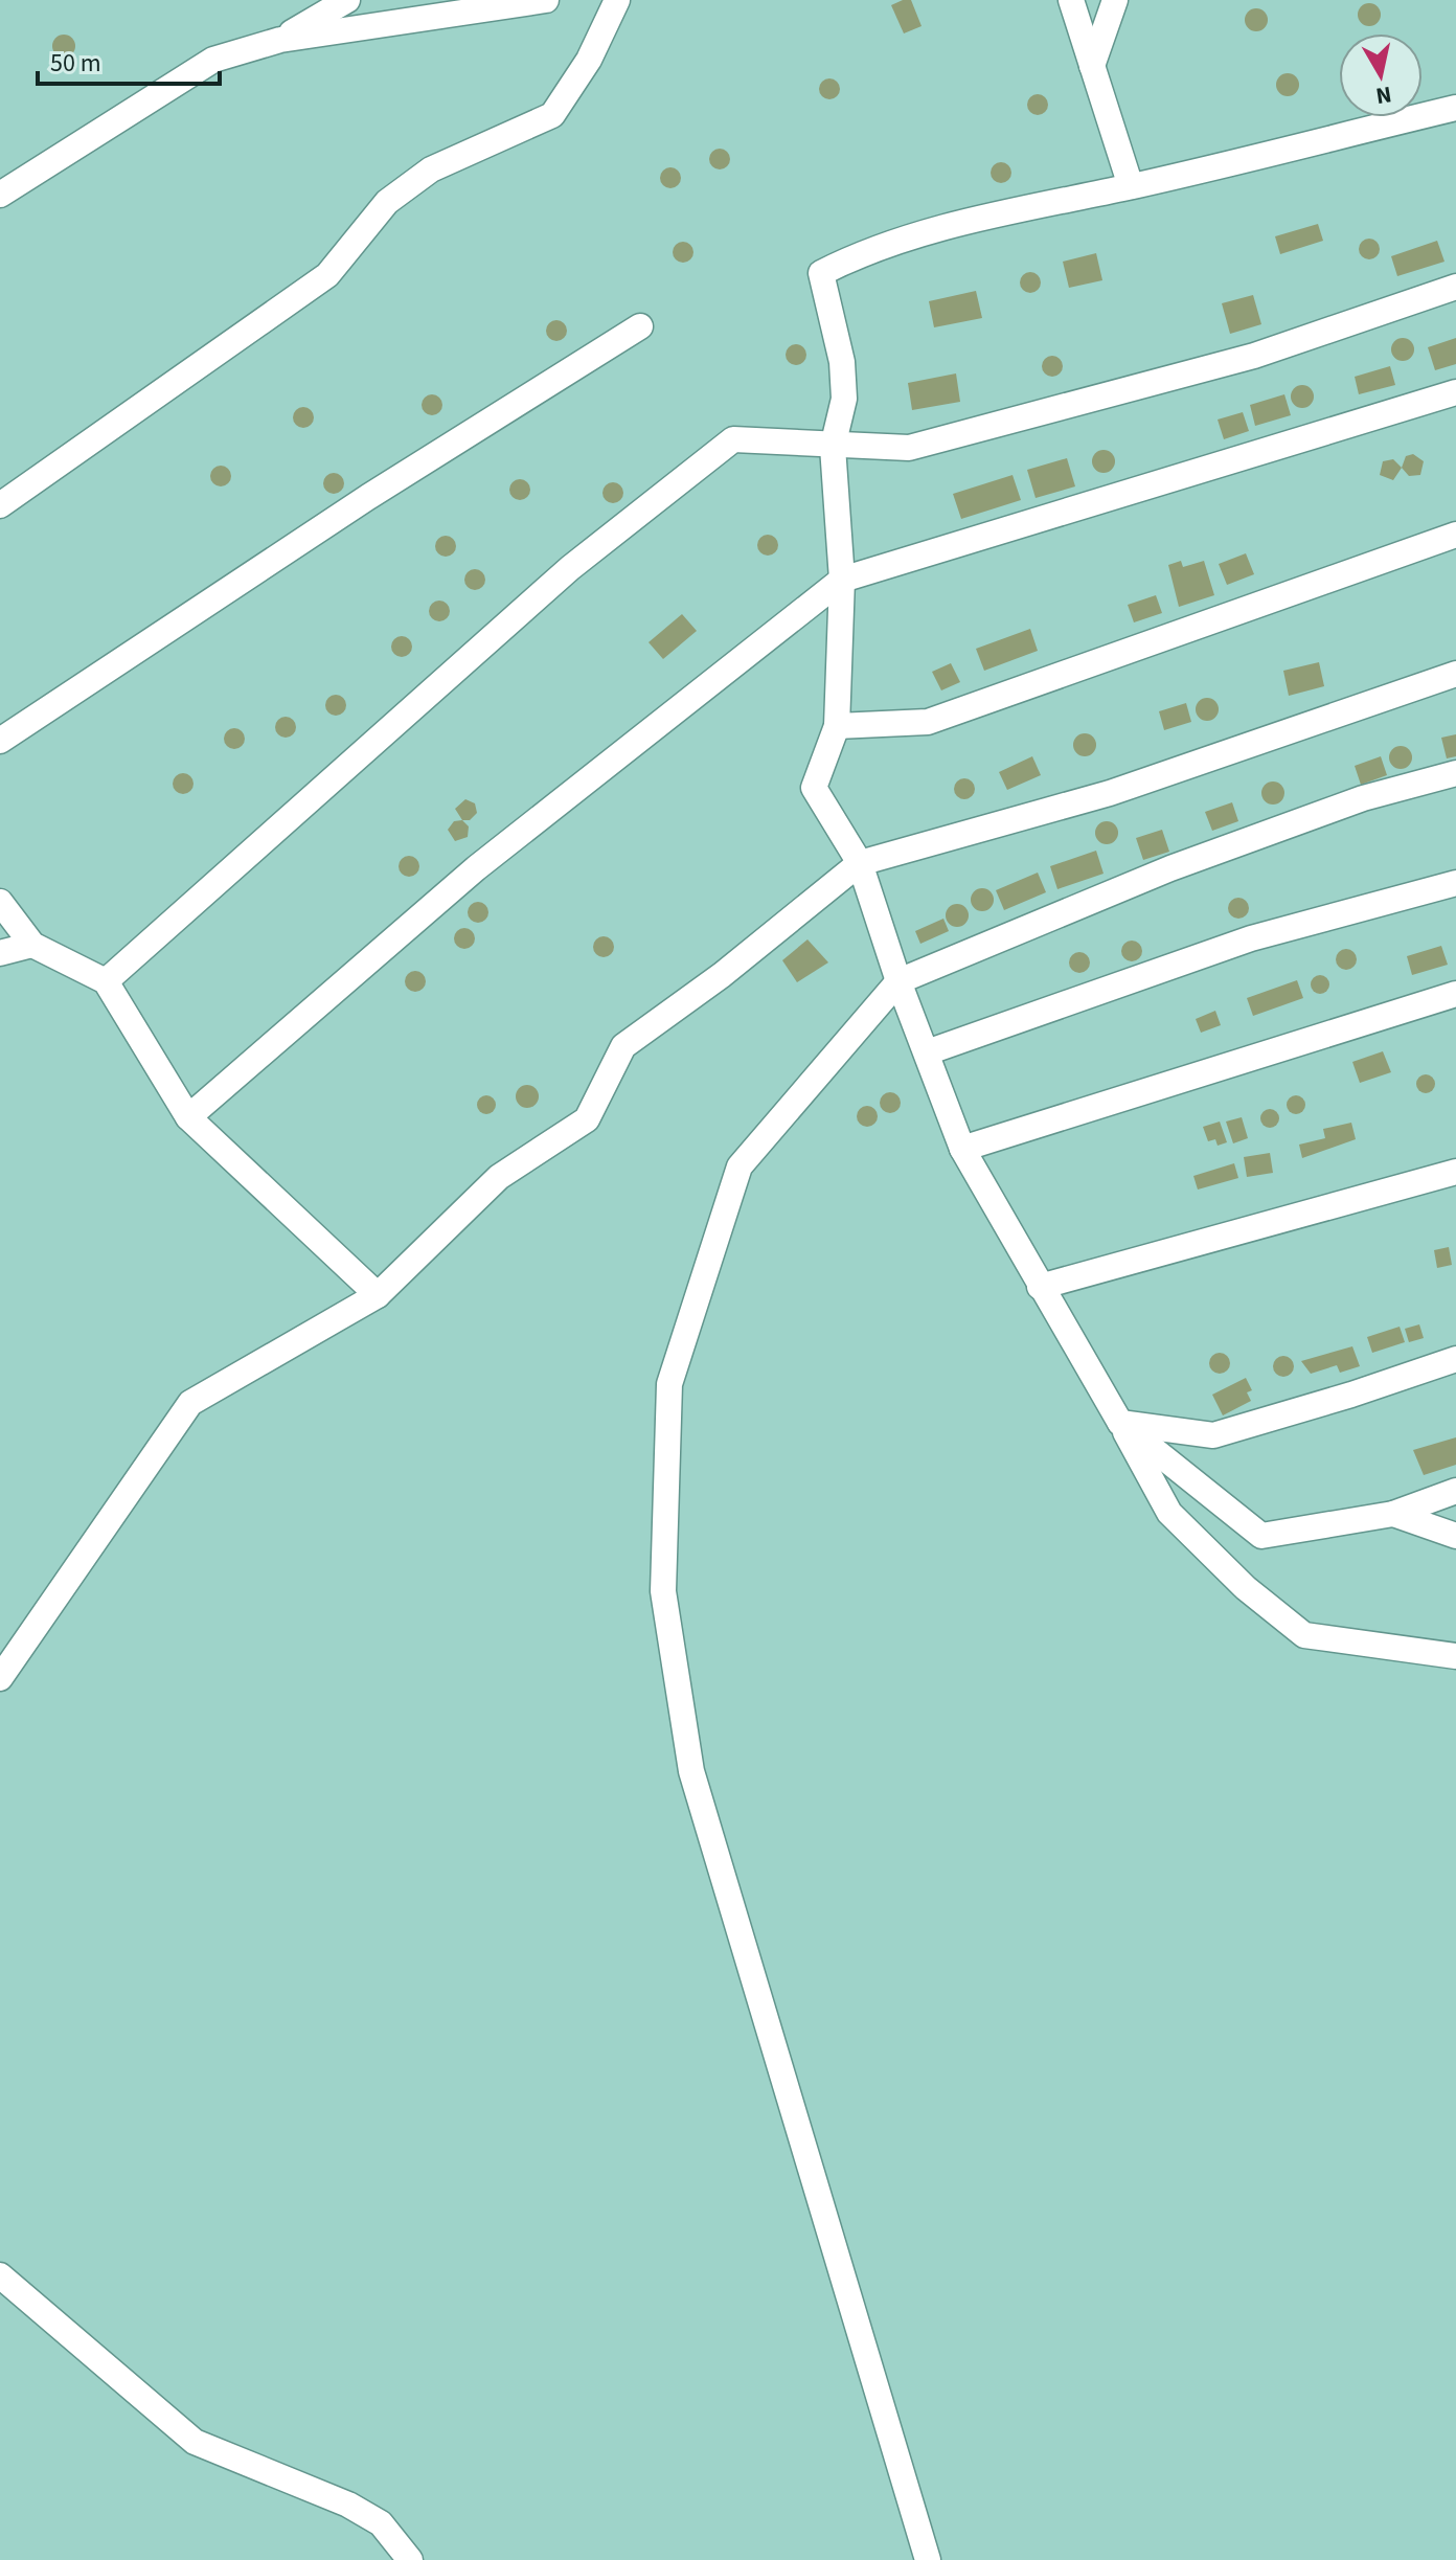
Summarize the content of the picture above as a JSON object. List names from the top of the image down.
{
  "scale_bar": "50 m",
  "north": "bottom"
}
